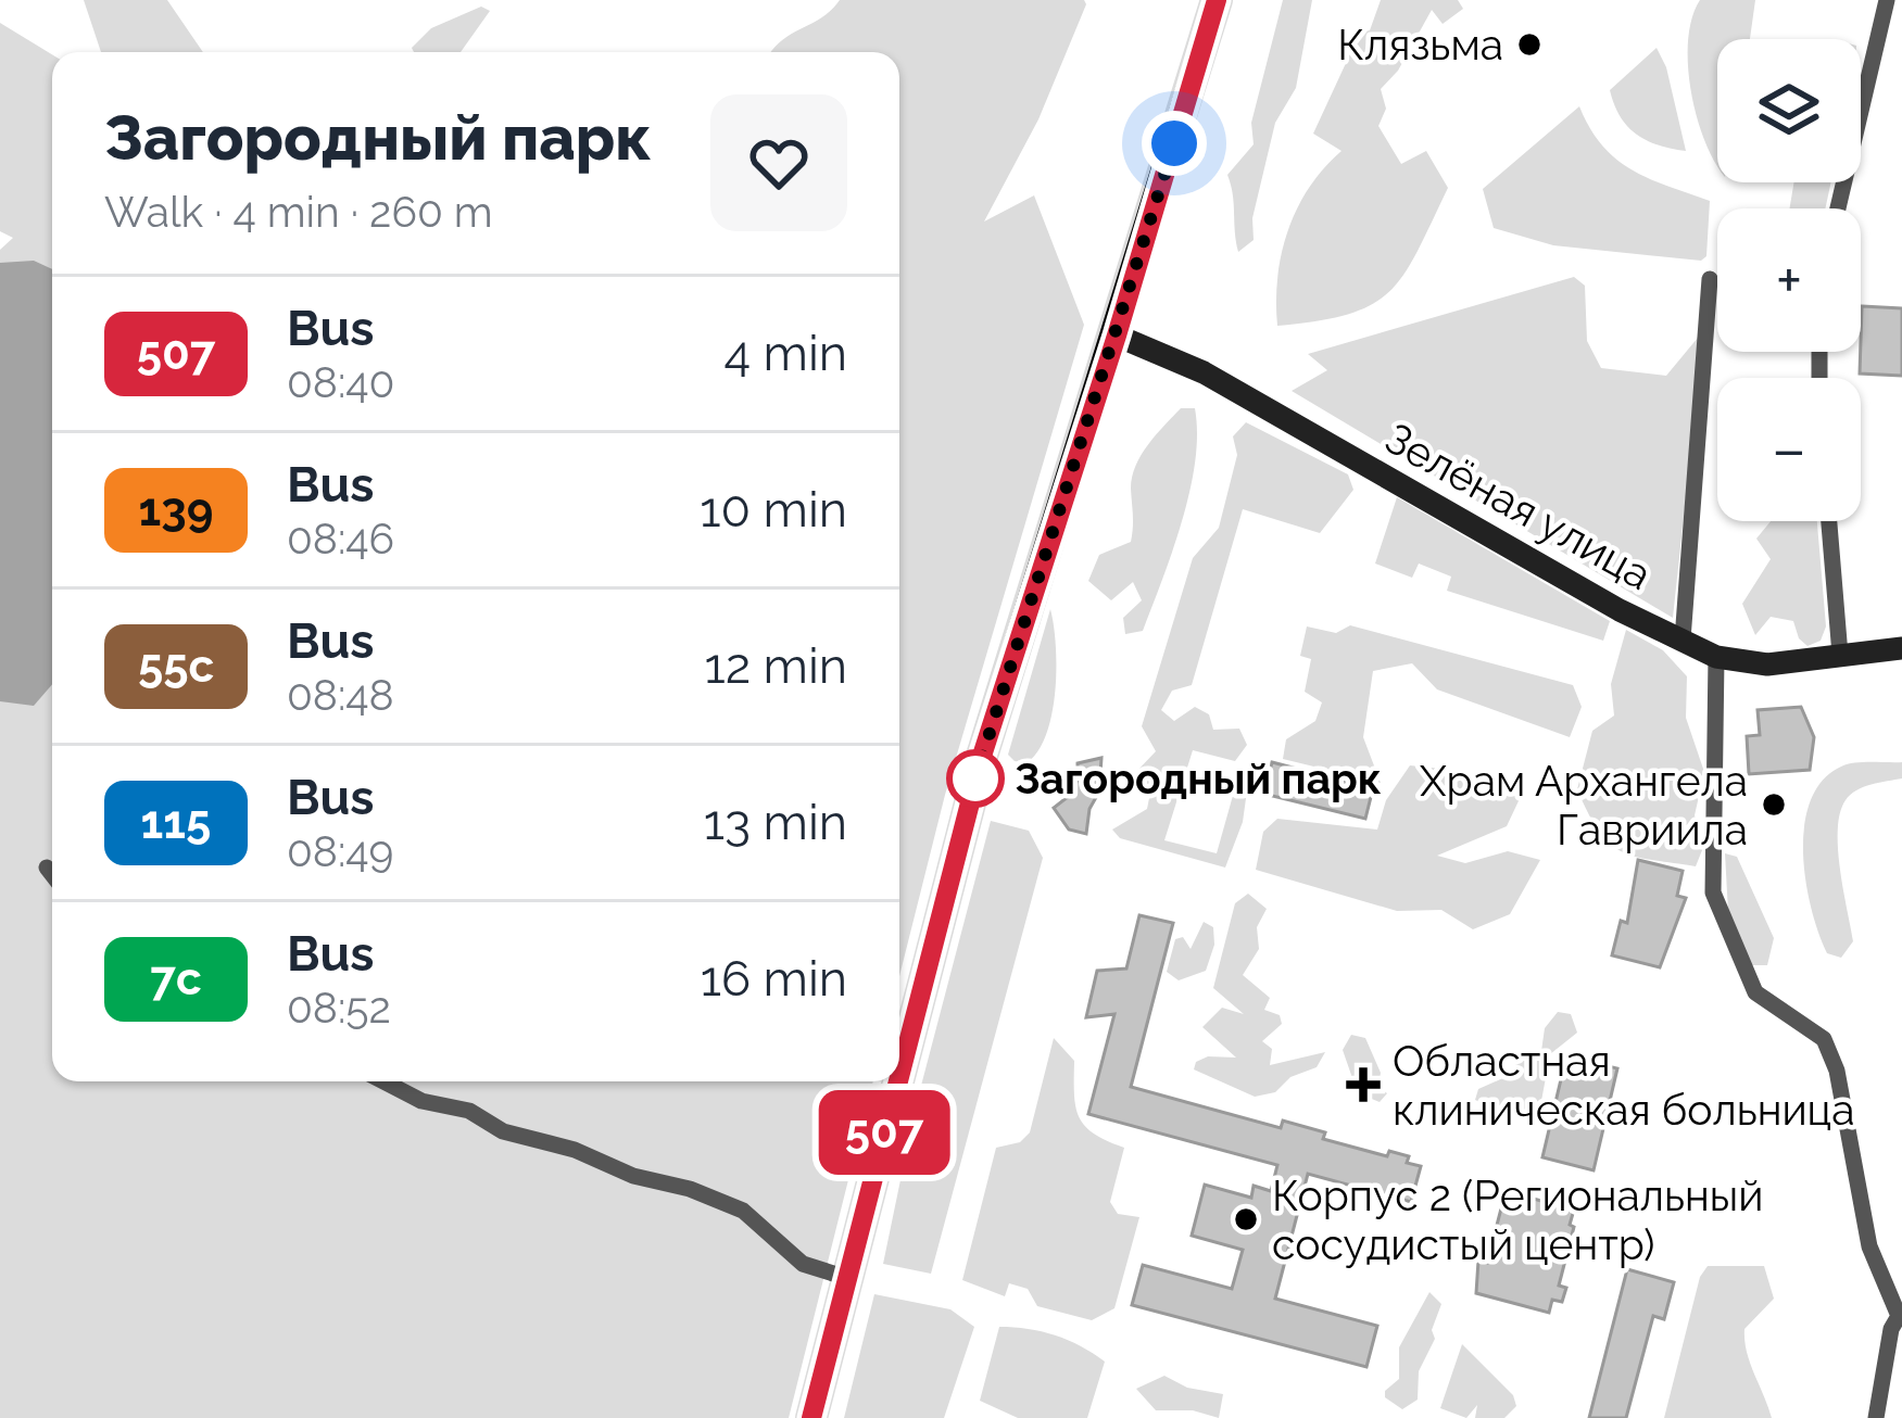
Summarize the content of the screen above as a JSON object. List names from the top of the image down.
{
  "streets": {
    "street": ["Зелёная улица"]
  },
  "places": {
    "other": [
      "Клязьма",
      "Загородный парк",
      "Храм Архангела Гавриила",
      "Корпус 2 (Региональный сосудистый центр)"
    ],
    "health": ["Областная клиническая больница"]
  },
  "lines": ["bus line 507"],
  "page": {
    "on_map": "507",
    "map_buttons": ["+", "−"],
    "heading": ["Загородный парк", "Walk · 4 min · 260 m"],
    "list": [
      {
        "mark": "507",
        "name": "Bus",
        "note": "08:40",
        "value": "4 min"
      },
      {
        "mark": "139",
        "name": "Bus",
        "note": "08:46",
        "value": "10 min"
      },
      {
        "mark": "55с",
        "name": "Bus",
        "note": "08:48",
        "value": "12 min"
      },
      {
        "mark": "115",
        "name": "Bus",
        "note": "08:49",
        "value": "13 min"
      },
      {
        "mark": "7с",
        "name": "Bus",
        "note": "08:52",
        "value": "16 min"
      }
    ]
  }
}
